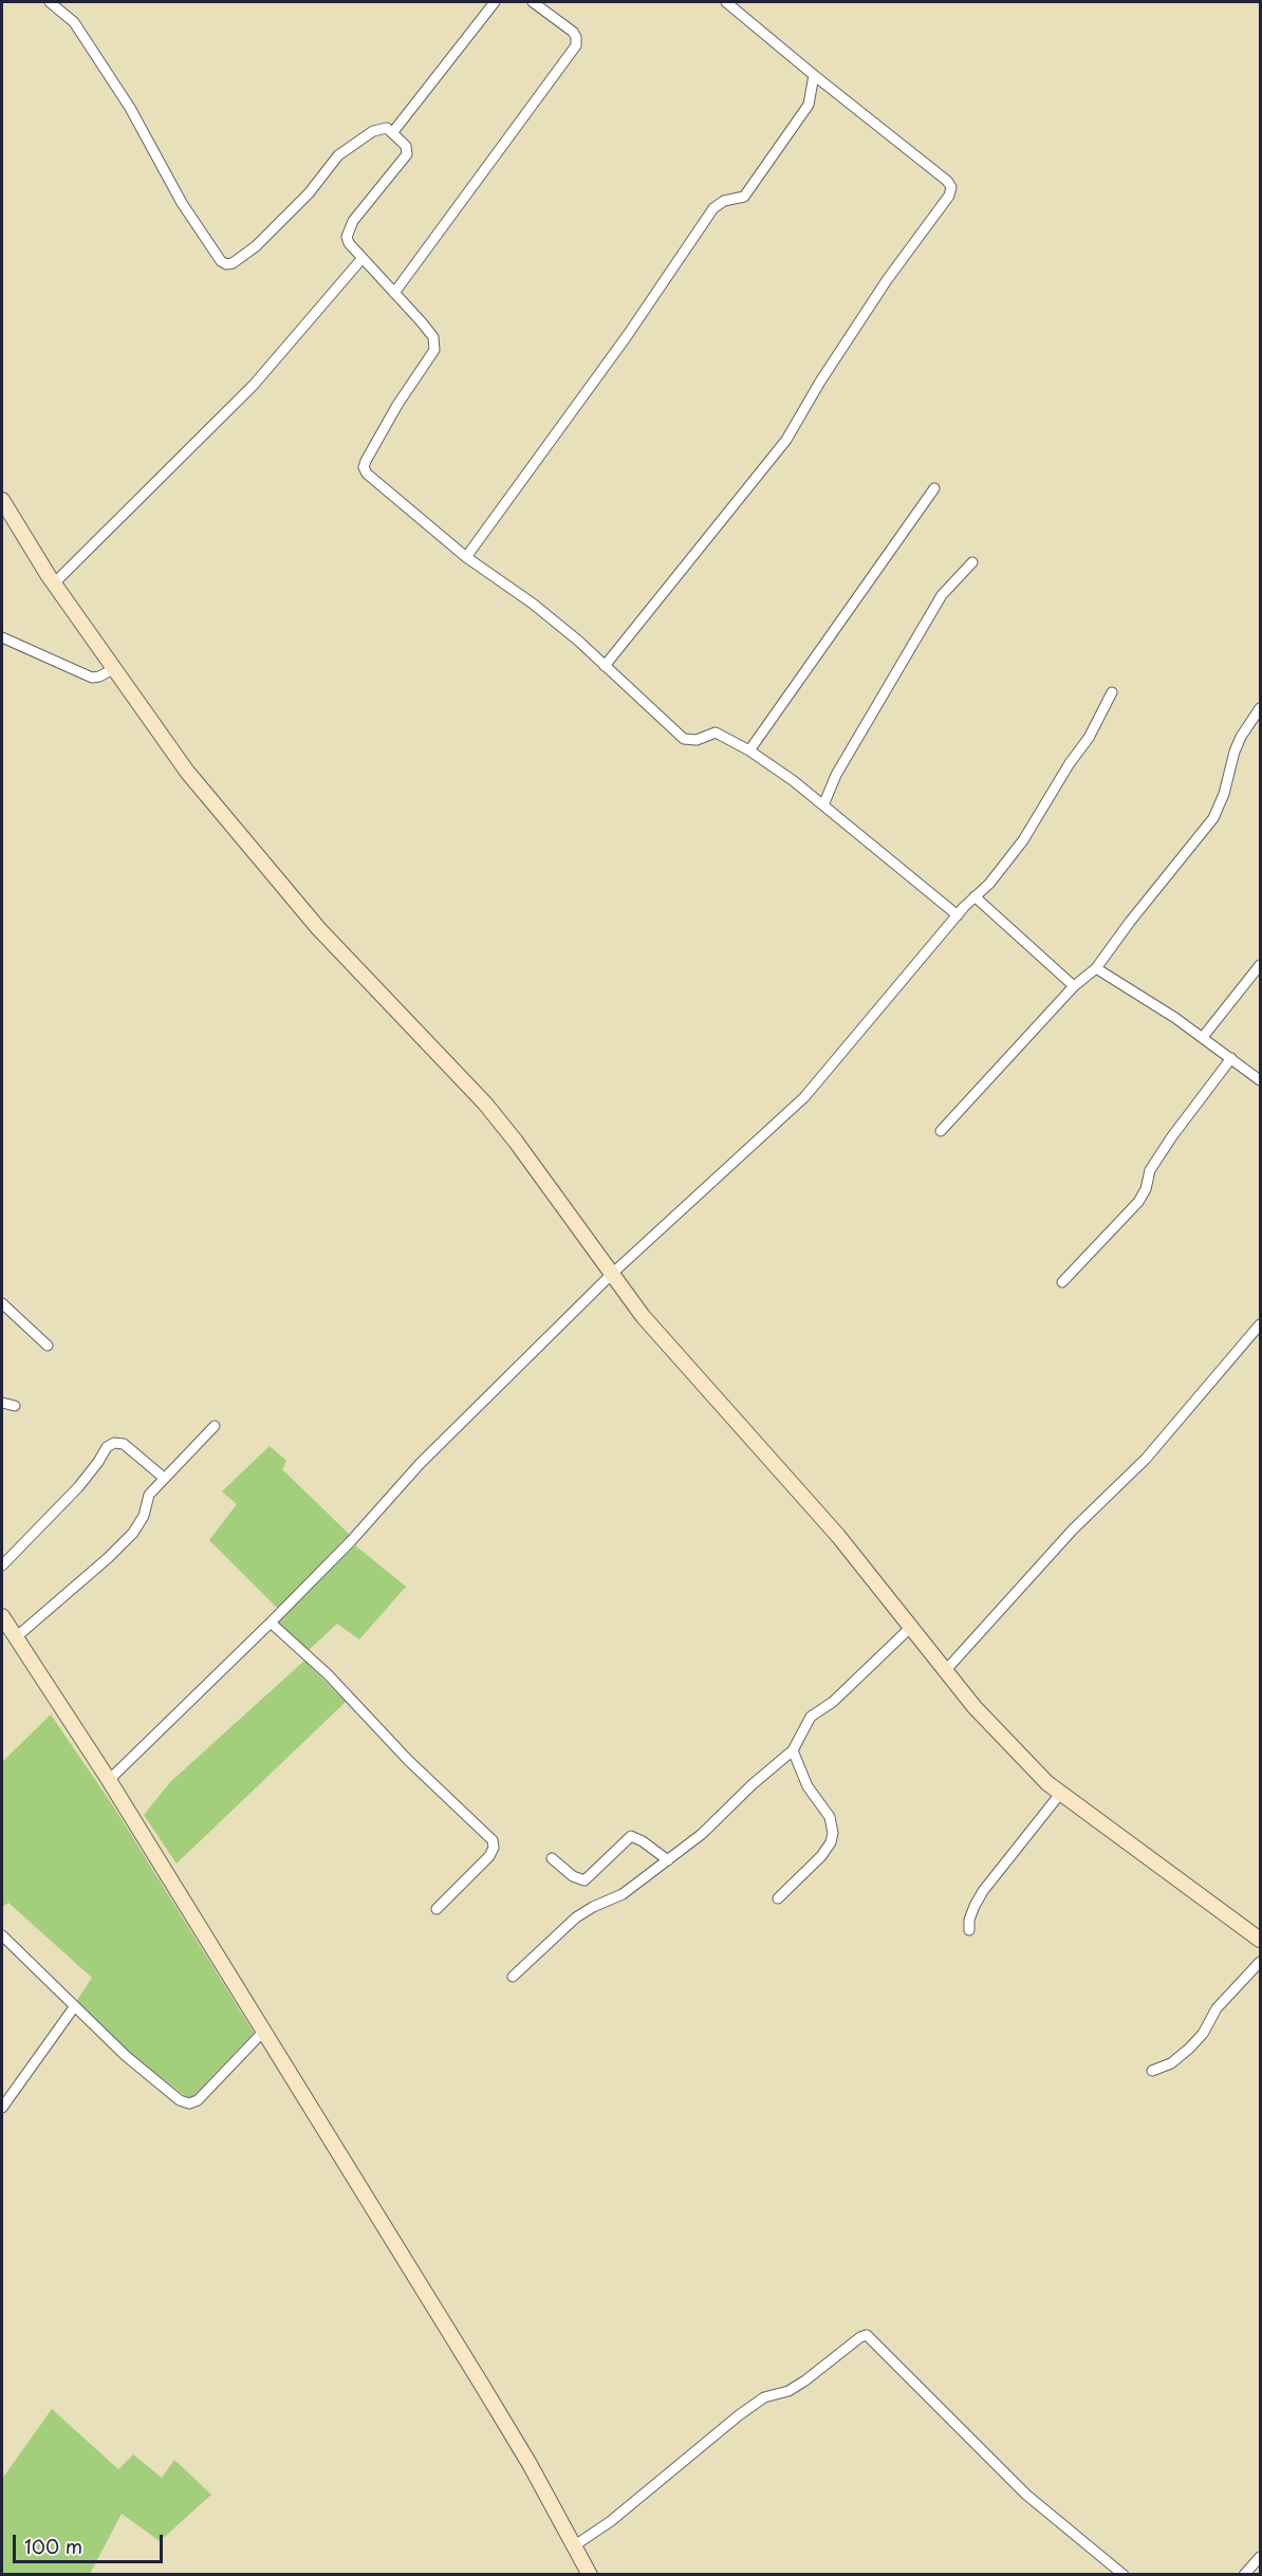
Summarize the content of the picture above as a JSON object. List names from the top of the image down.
{
  "scale_bar": "100 m"
}
